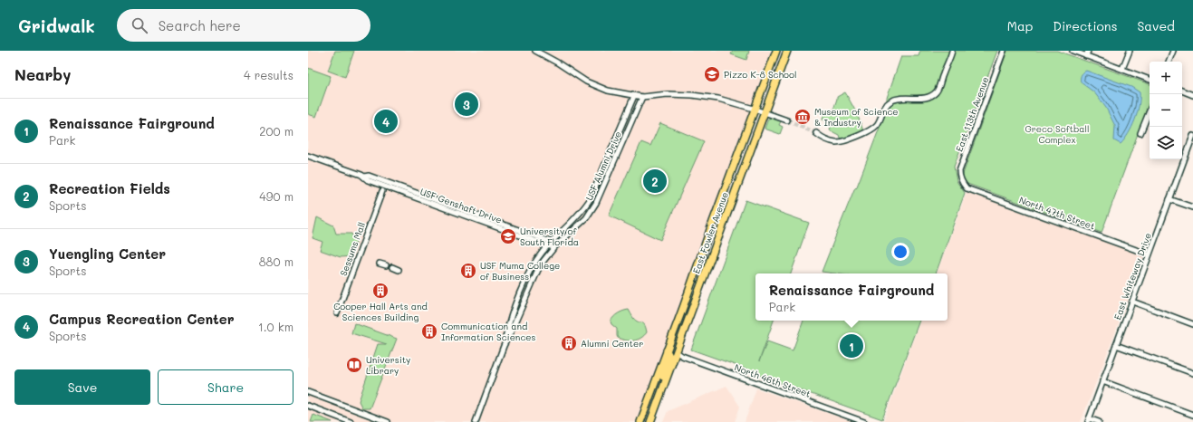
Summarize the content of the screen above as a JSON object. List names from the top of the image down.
{
  "streets": {
    "main road": ["East Fowler Avenue"],
    "street": [
      "East 113th Avenue",
      "USF Alumni Drive",
      "USF Genshaft Drive",
      "North 47th Street",
      "Sessums Mall",
      "East Whiteway Drive",
      "North 46th Street"
    ]
  },
  "crossings": [
    ["East 113th Avenue", "North 47th Street"],
    ["USF Alumni Drive", "USF Genshaft Drive"],
    ["USF Genshaft Drive", "Sessums Mall"],
    ["North 47th Street", "East Whiteway Drive"],
    ["East Fowler Avenue", "North 46th Street"]
  ],
  "parks": ["Greco Softball Complex"],
  "places": {
    "school or university": ["Pizzo K-8 School", "University of South Florida"],
    "museum": ["Museum of Science & Industry"],
    "building": [
      "USF Muma College of Business",
      "Cooper Hall Arts and Sciences Building",
      "Communication and Information Sciences",
      "Alumni Center"
    ],
    "library": ["University Library"]
  },
  "page": {
    "header": "Gridwalk",
    "search": "Search here",
    "nav": ["Map", "Directions", "Saved"],
    "heading": ["Nearby", "4 results"],
    "map_buttons": ["+", "−"],
    "pins": [
      "3",
      "4",
      "2",
      "1"
    ],
    "list": [
      {
        "mark": "1",
        "name": "Renaissance Fairground",
        "note": "Park",
        "value": "200 m"
      },
      {
        "mark": "2",
        "name": "Recreation Fields",
        "note": "Sports",
        "value": "490 m"
      },
      {
        "mark": "3",
        "name": "Yuengling Center",
        "note": "Sports",
        "value": "880 m"
      },
      {
        "mark": "4",
        "name": "Campus Recreation Center",
        "note": "Sports",
        "value": "1.0 km"
      }
    ],
    "popup": ["Renaissance Fairground", "Park"],
    "buttons": ["Save", "Share"]
  }
}
